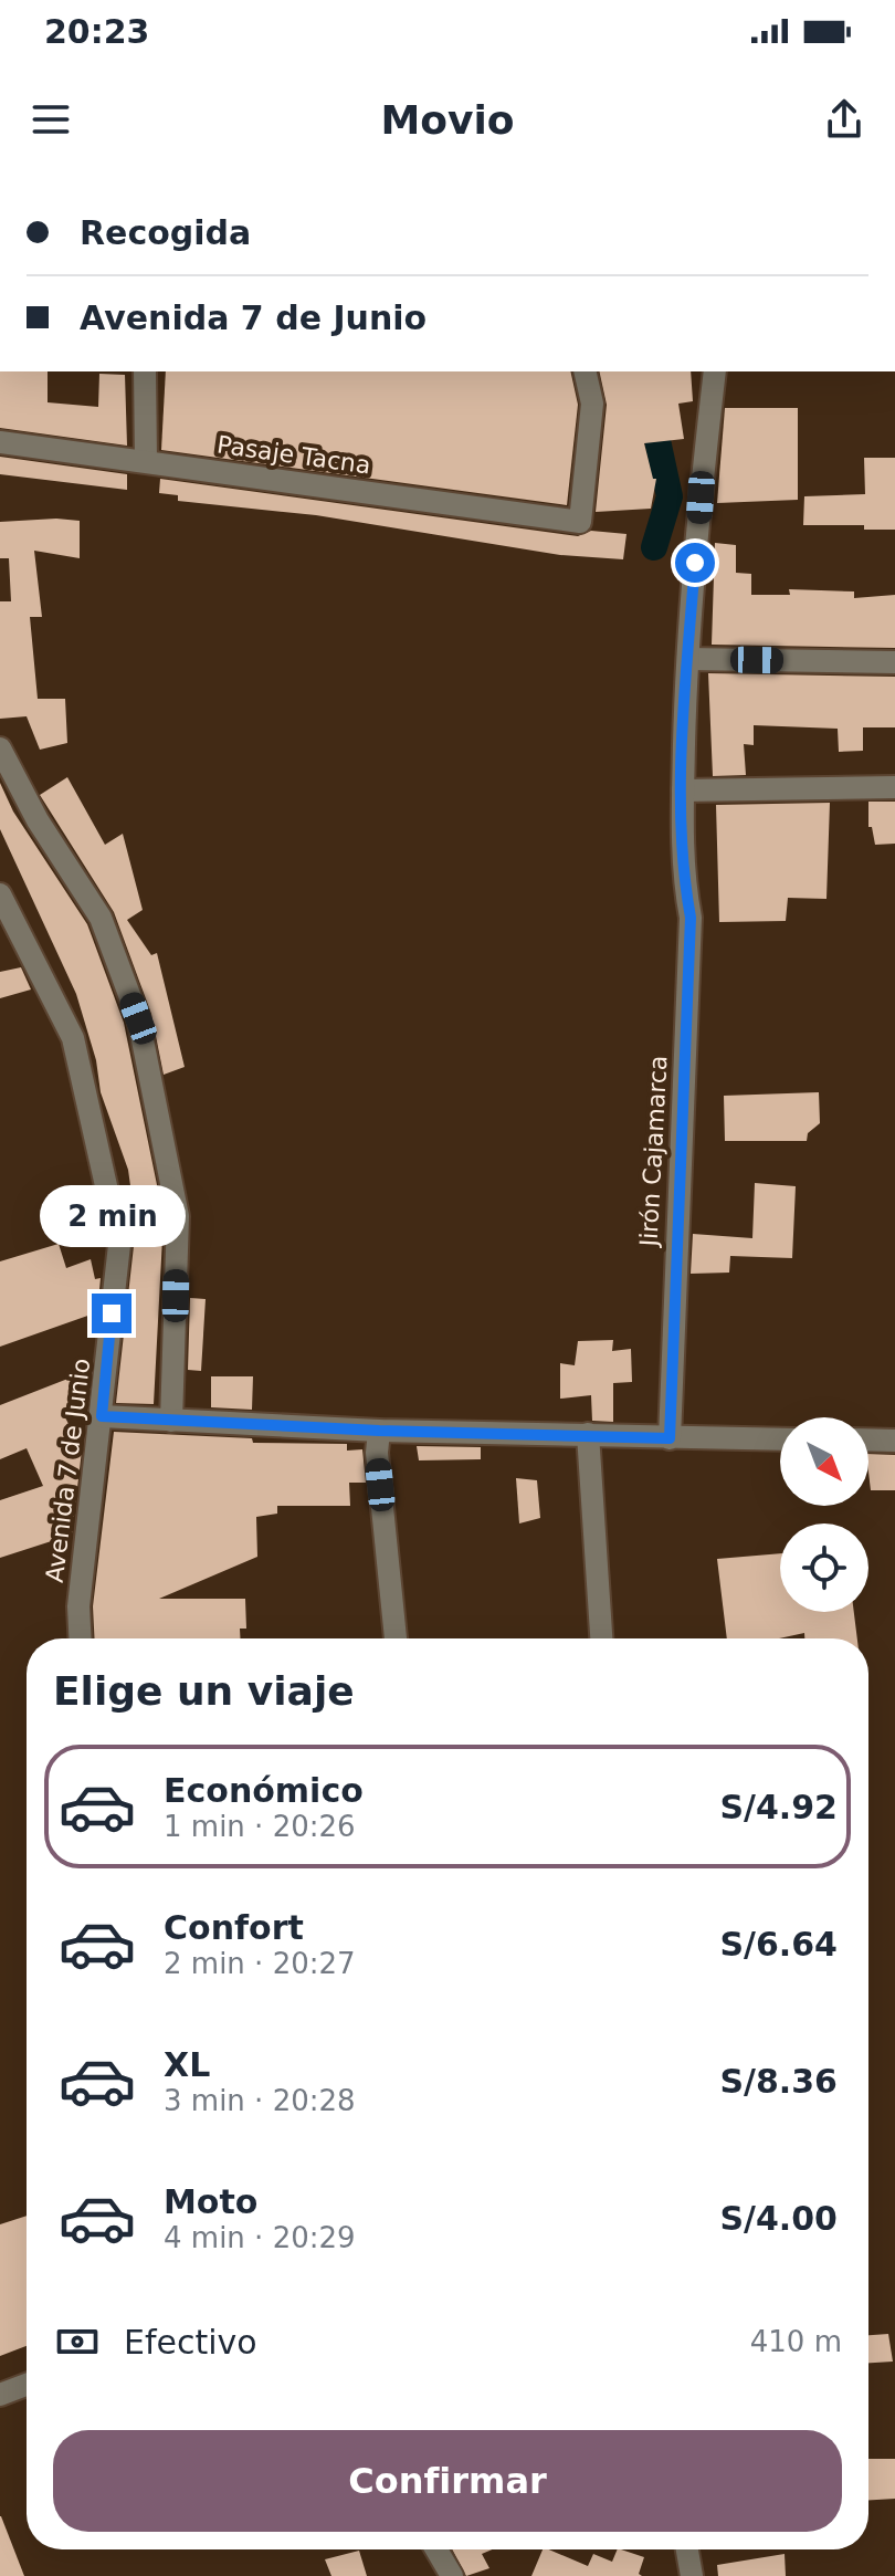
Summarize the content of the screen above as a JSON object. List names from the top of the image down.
{
  "streets": {
    "street": ["Pasaje Tacna", "Jirón Cajamarca", "Avenida 7 de Junio"]
  },
  "north": "bottom right",
  "page": {
    "status": "20:23",
    "header": "Movio",
    "banner": ["Recogida", "Avenida 7 de Junio"],
    "bubble": "2 min",
    "heading": "Elige un viaje",
    "list": [
      {
        "name": "Económico",
        "note": "1 min · 20:26",
        "value": "S/4.92"
      },
      {
        "name": "Confort",
        "note": "2 min · 20:27",
        "value": "S/6.64"
      },
      {
        "name": "XL",
        "note": "3 min · 20:28",
        "value": "S/8.36"
      },
      {
        "name": "Moto",
        "note": "4 min · 20:29",
        "value": "S/4.00"
      }
    ],
    "pay": ["Efectivo", "410 m"],
    "buttons": "Confirmar"
  }
}
